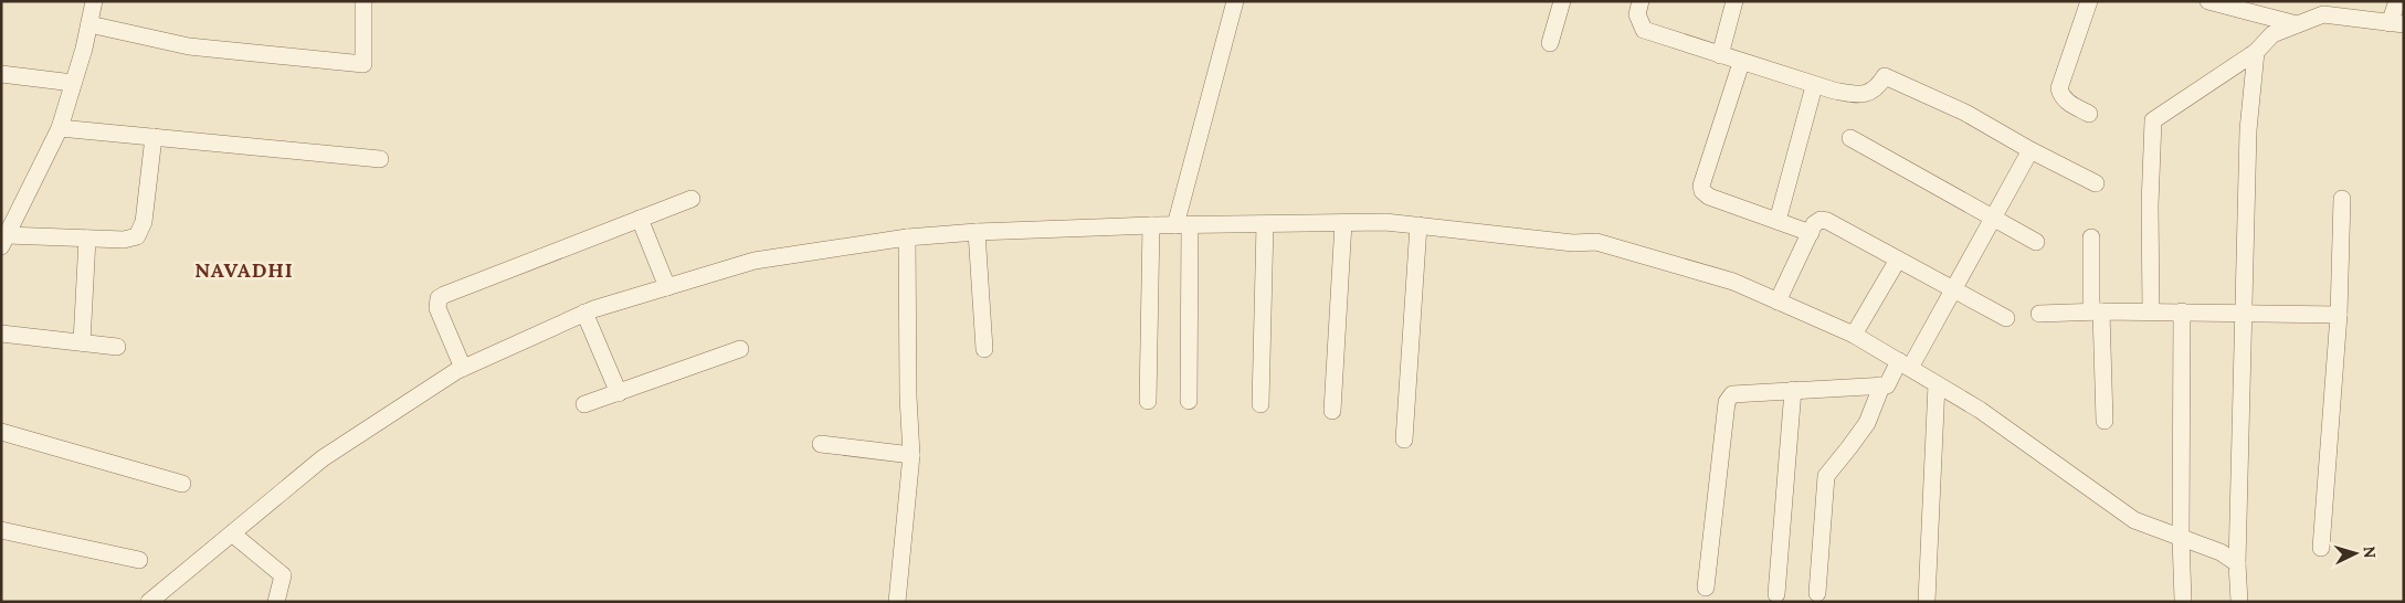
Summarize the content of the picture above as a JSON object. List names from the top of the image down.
{
  "districts": ["NAVADHI"],
  "north": "right"
}
